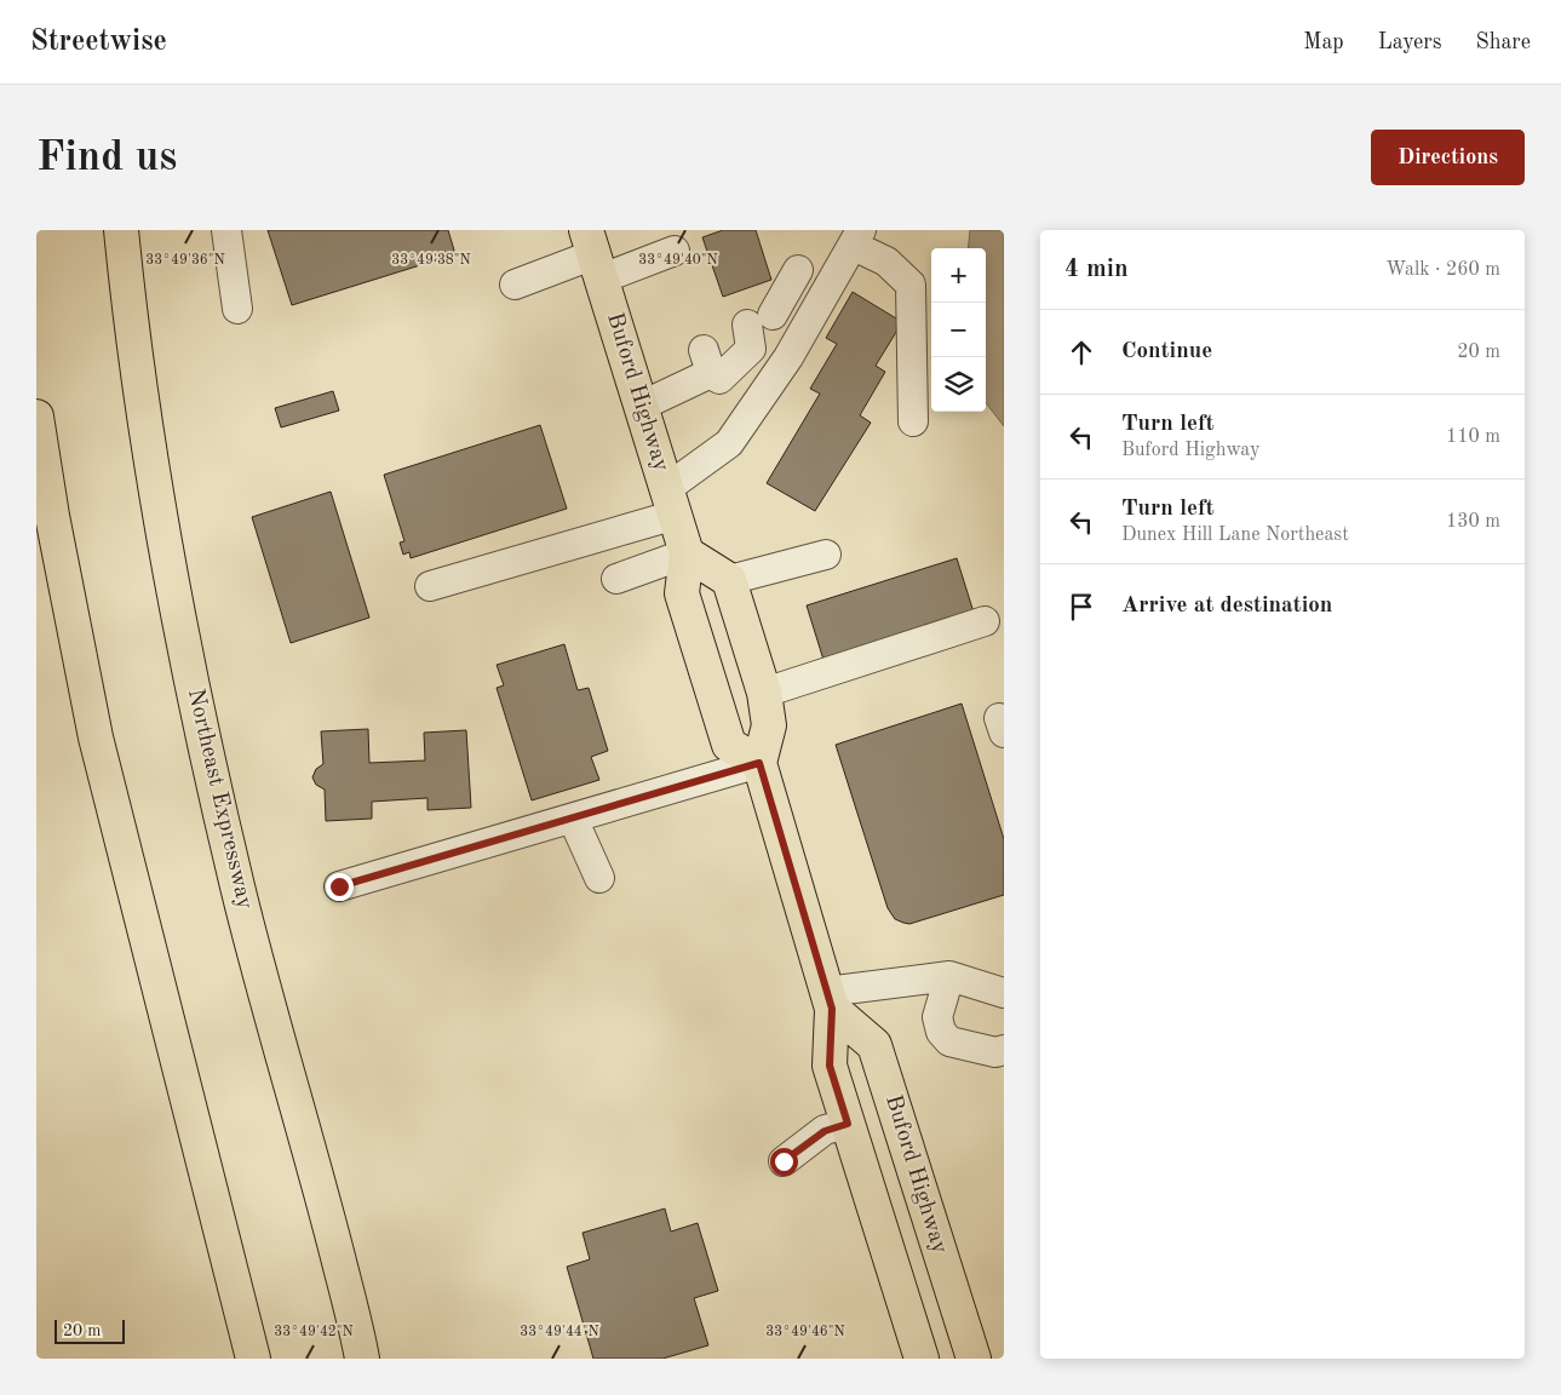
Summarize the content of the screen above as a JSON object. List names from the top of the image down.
{
  "streets": {
    "main road": ["Buford Highway", "Northeast Expressway"]
  },
  "scale_bar": "20 m",
  "page": {
    "header": "Streetwise",
    "nav": ["Map", "Layers", "Share"],
    "buttons": "Directions",
    "title": "Find us",
    "heading": ["4 min", "Walk · 260 m"],
    "map_buttons": ["+", "−"],
    "list": [
      ["Continue", "20 m"],
      ["Turn left", "Buford Highway", "110 m"],
      ["Turn left", "Dunex Hill Lane Northeast", "130 m"],
      "Arrive at destination"
    ],
    "scale": "20 m"
  },
  "coordinates": [
    "33°49'36\"N",
    "33°49'38\"N",
    "33°49'40\"N",
    "33°49'42\"N",
    "33°49'44\"N",
    "33°49'46\"N"
  ]
}
